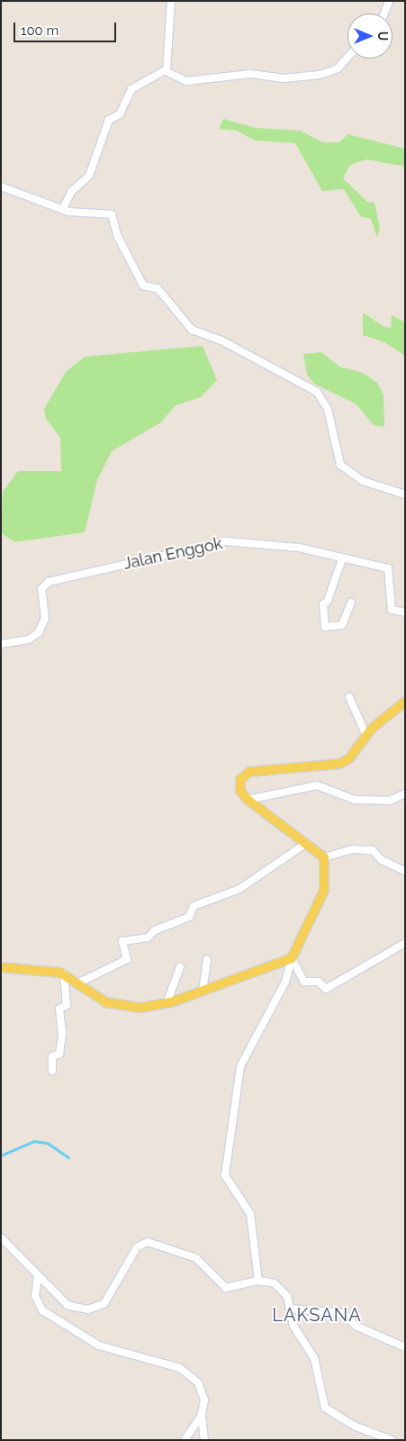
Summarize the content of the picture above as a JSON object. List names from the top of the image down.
{
  "streets": {
    "street": ["Jalan Enggok"]
  },
  "districts": ["LAKSANA"],
  "scale_bar": "100 m",
  "north": "right"
}
